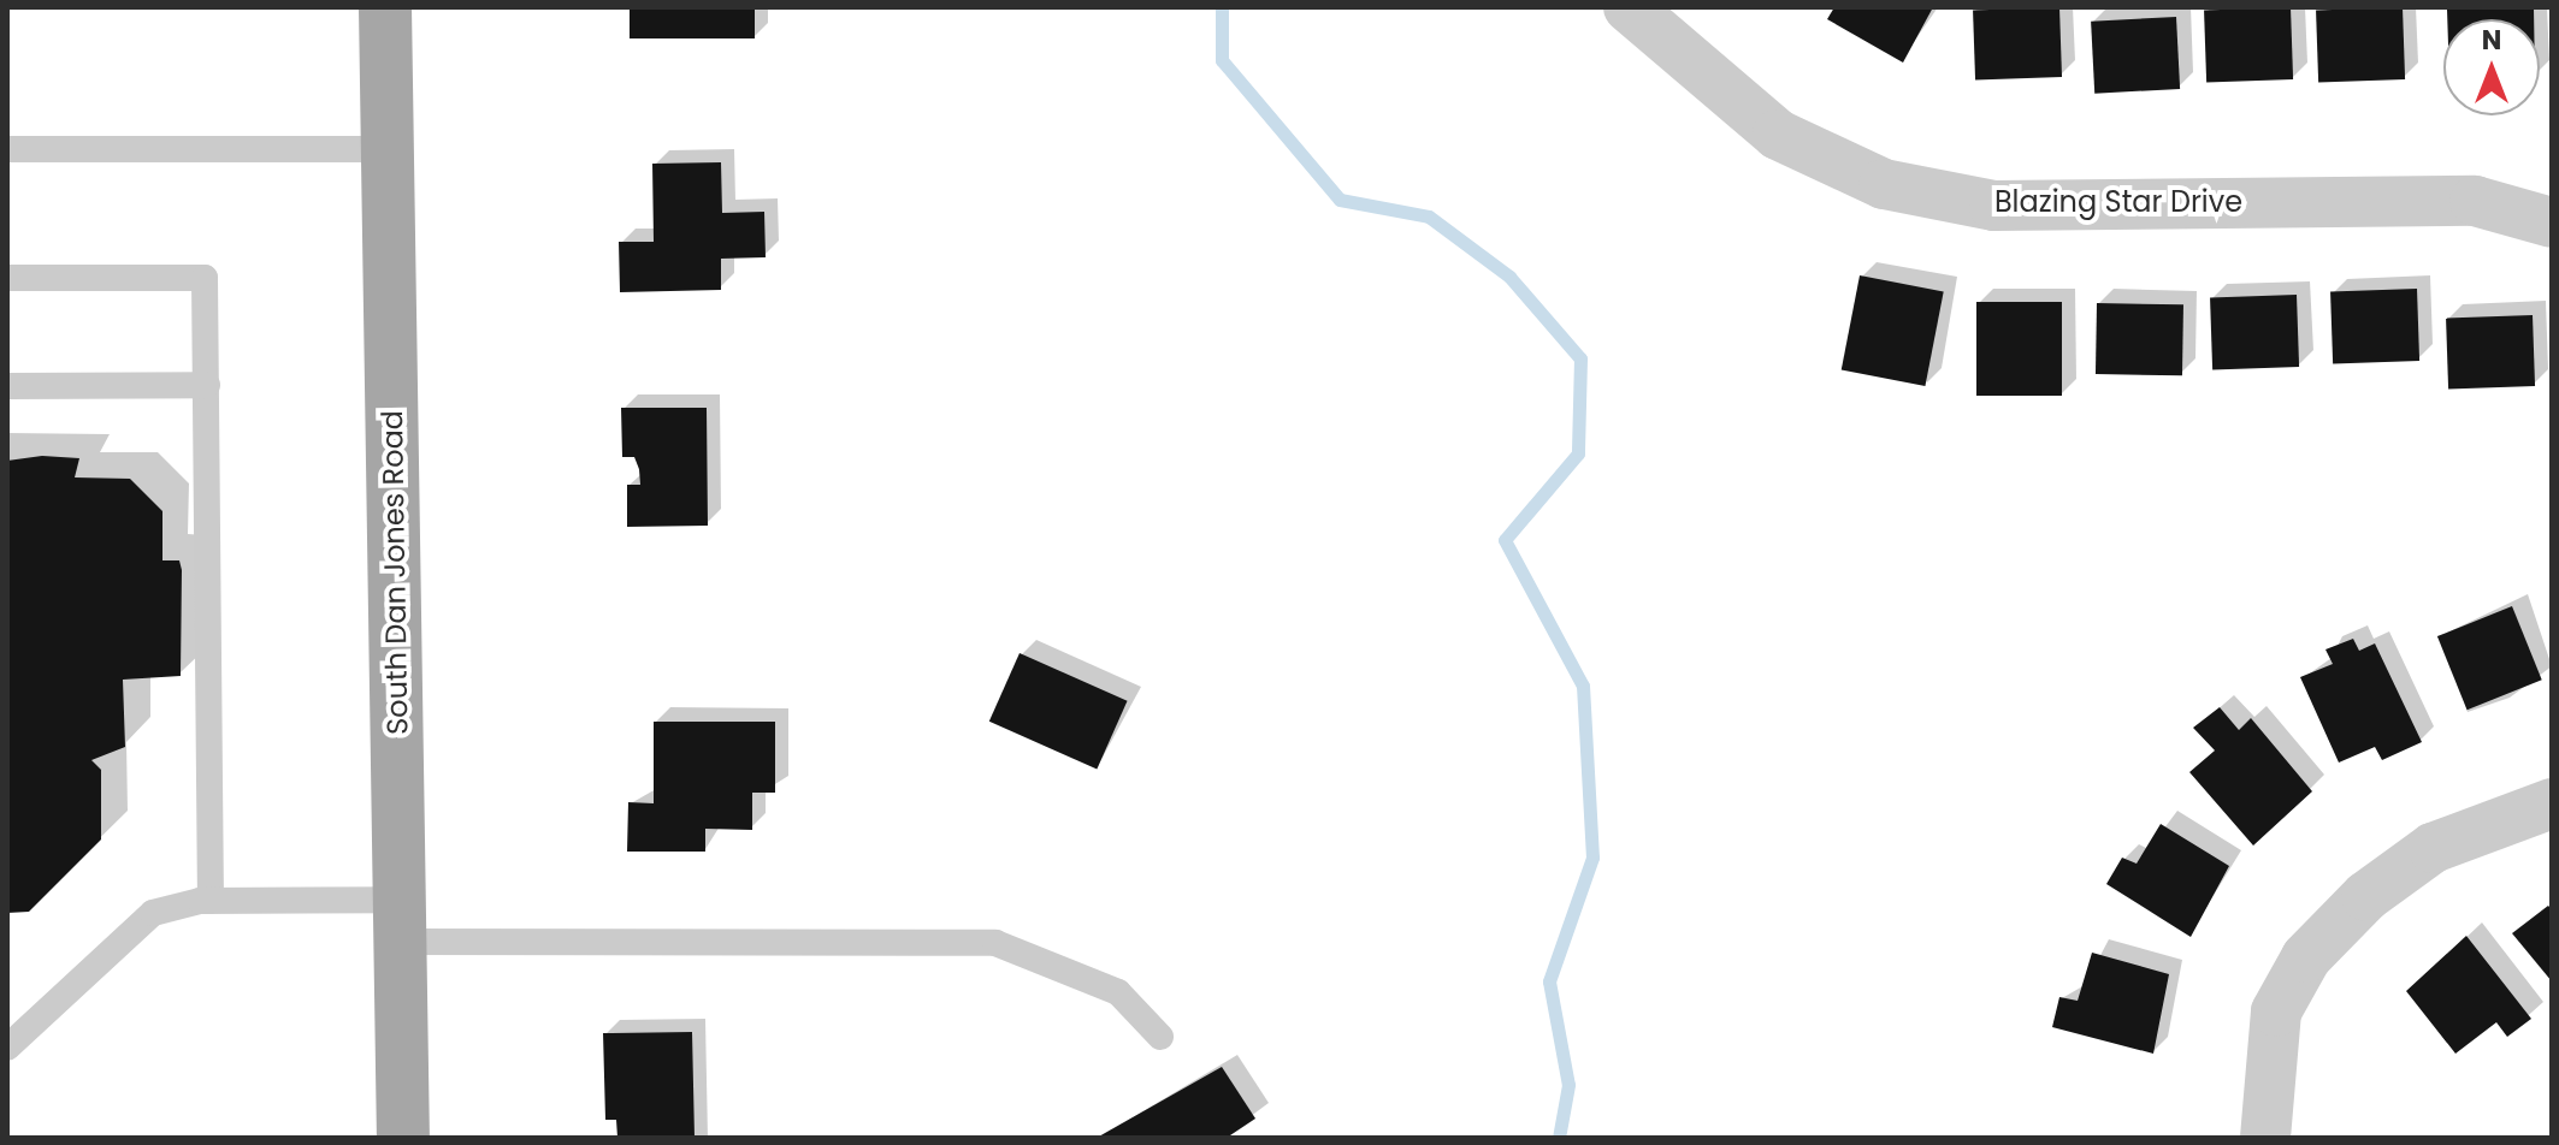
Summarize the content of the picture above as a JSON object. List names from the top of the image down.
{
  "streets": {
    "main road": ["South Dan Jones Road"],
    "street": ["Blazing Star Drive"]
  },
  "north": "top"
}
